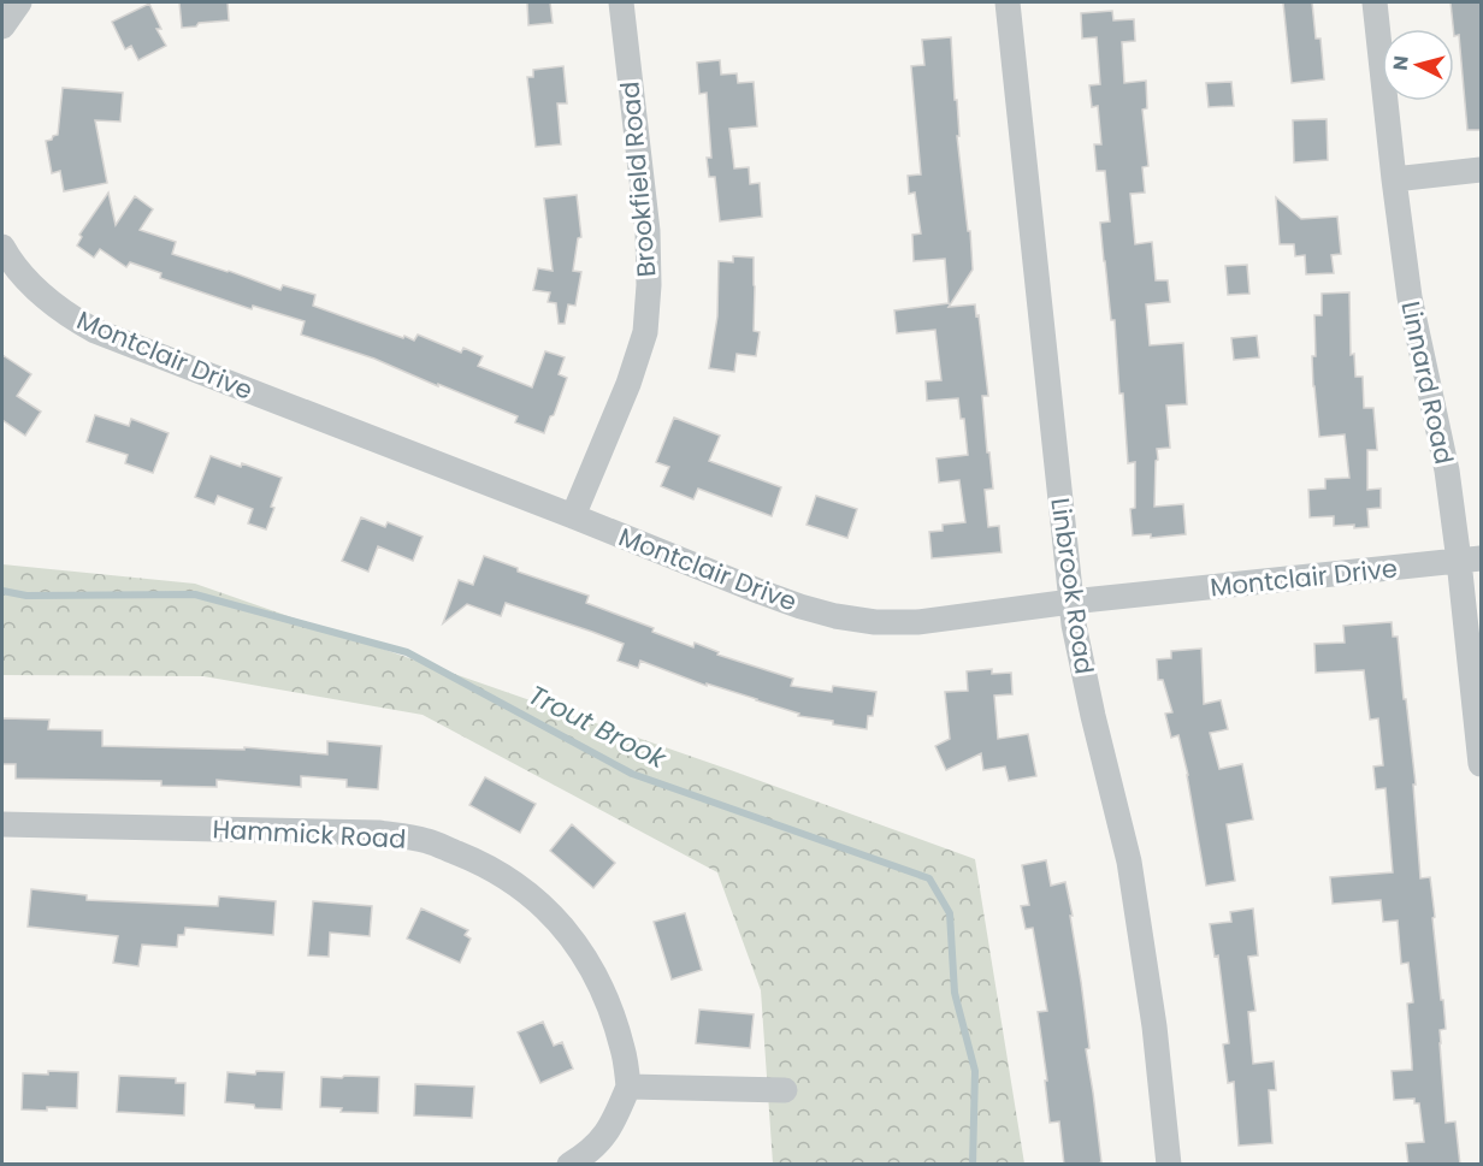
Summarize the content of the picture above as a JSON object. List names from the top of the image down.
{
  "streets": {
    "street": [
      "Brookfield Road",
      "Montclair Drive",
      "Linnard Road",
      "Linbrook Road",
      "Hammick Road"
    ]
  },
  "crossings": [
    ["Brookfield Road", "Montclair Drive"],
    ["Montclair Drive", "Linnard Road"],
    ["Montclair Drive", "Linbrook Road"]
  ],
  "water": ["Trout Brook"],
  "north": "left"
}
